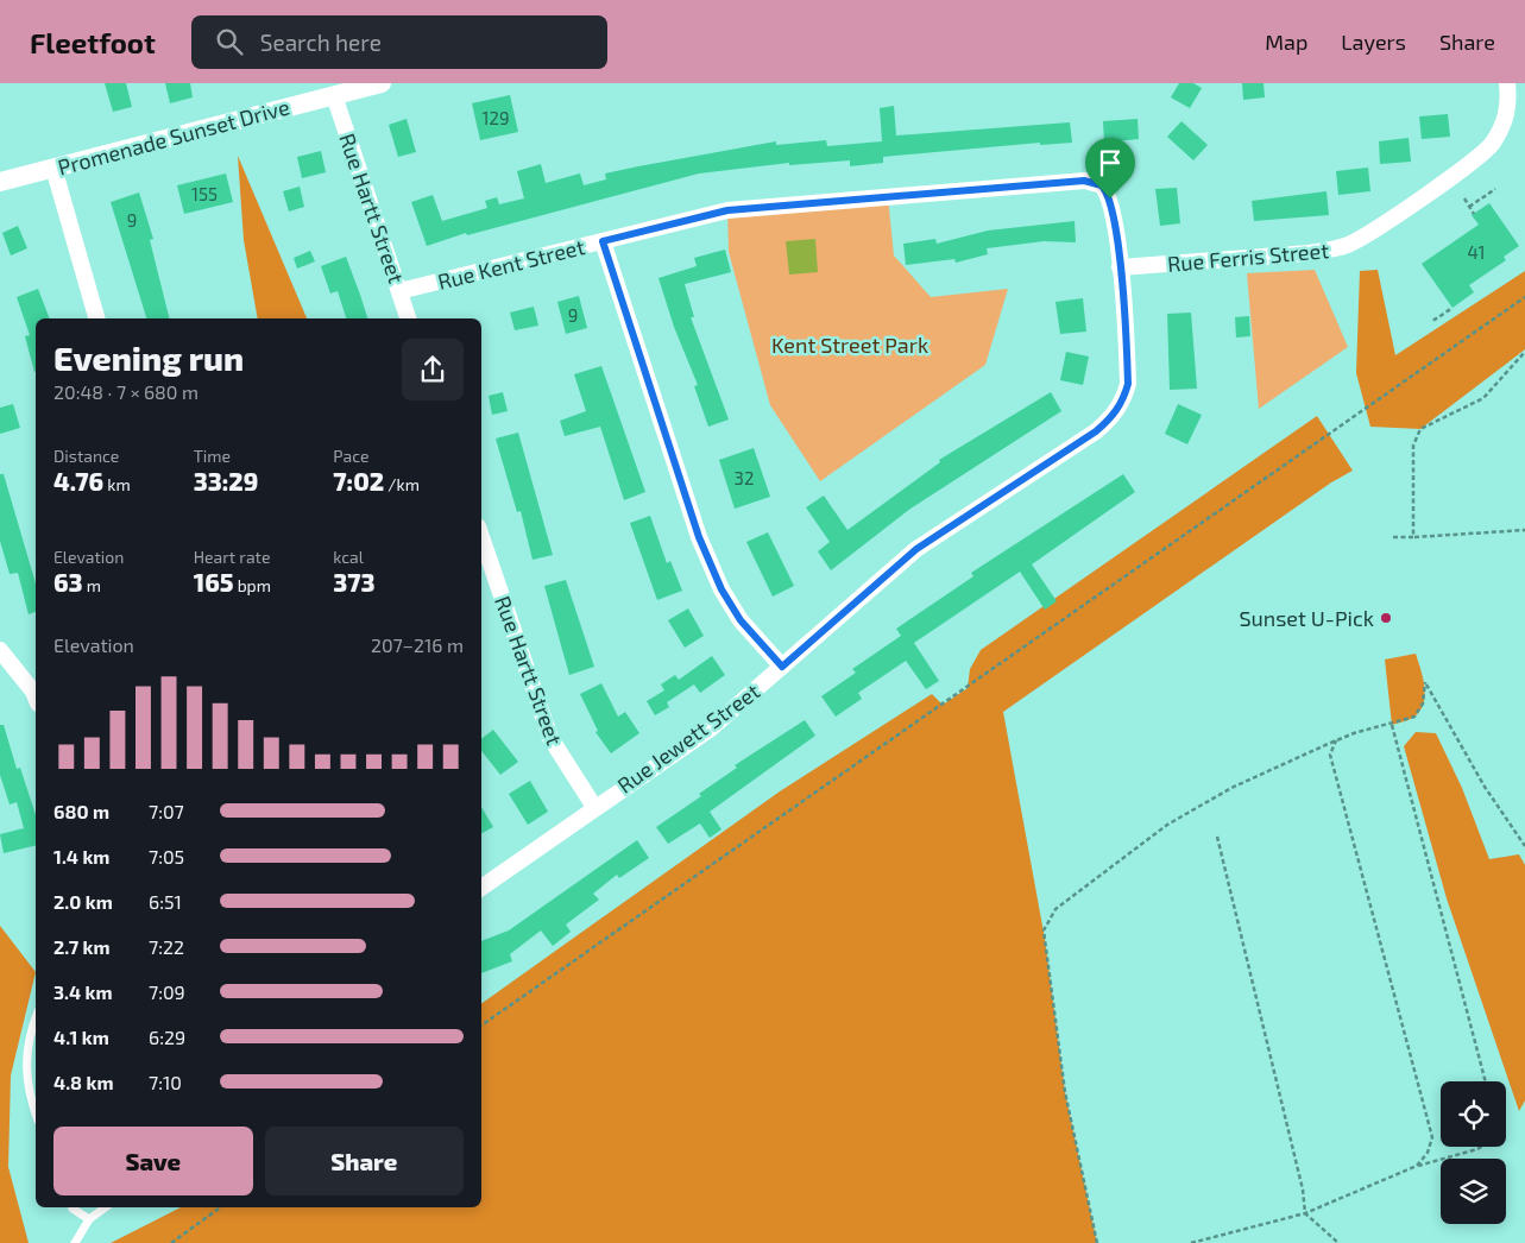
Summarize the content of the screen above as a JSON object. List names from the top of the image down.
{
  "streets": {
    "street": [
      "Promenade Sunset Drive",
      "Rue Hartt Street",
      "Rue Ferris Street",
      "Rue Kent Street",
      "Rue Jewett Street"
    ]
  },
  "crossings": [
    ["Promenade Sunset Drive", "Rue Hartt Street"],
    ["Rue Hartt Street", "Rue Kent Street"],
    ["Rue Hartt Street", "Rue Jewett Street"],
    ["Rue Ferris Street", "Rue Kent Street"],
    ["Rue Ferris Street", "Rue Jewett Street"],
    ["Rue Kent Street", "Rue Jewett Street"]
  ],
  "parks": ["Kent Street Park"],
  "places": ["Sunset U-Pick"],
  "house_numbers": [
    "129",
    "155",
    "9",
    "41",
    "9",
    "32"
  ],
  "page": {
    "header": "Fleetfoot",
    "search": "Search here",
    "nav": ["Map", "Layers", "Share"],
    "heading": ["Evening run", "20:48 · 7 × 680 m"],
    "stats": [
      ["Distance", "4.76 km"],
      ["Time", "33:29"],
      ["Pace", "7:02 /km"],
      ["Elevation", "63 m"],
      ["Heart rate", "165 bpm"],
      ["kcal", "373"]
    ],
    "chart": ["Elevation", "207–216 m"],
    "list": [
      {
        "name": "680 m",
        "note": "7:07"
      },
      {
        "name": "1.4 km",
        "note": "7:05"
      },
      {
        "name": "2.0 km",
        "note": "6:51"
      },
      {
        "name": "2.7 km",
        "note": "7:22"
      },
      {
        "name": "3.4 km",
        "note": "7:09"
      },
      {
        "name": "4.1 km",
        "note": "6:29"
      },
      {
        "name": "4.8 km",
        "note": "7:10"
      }
    ],
    "buttons": ["Save", "Share"]
  }
}
